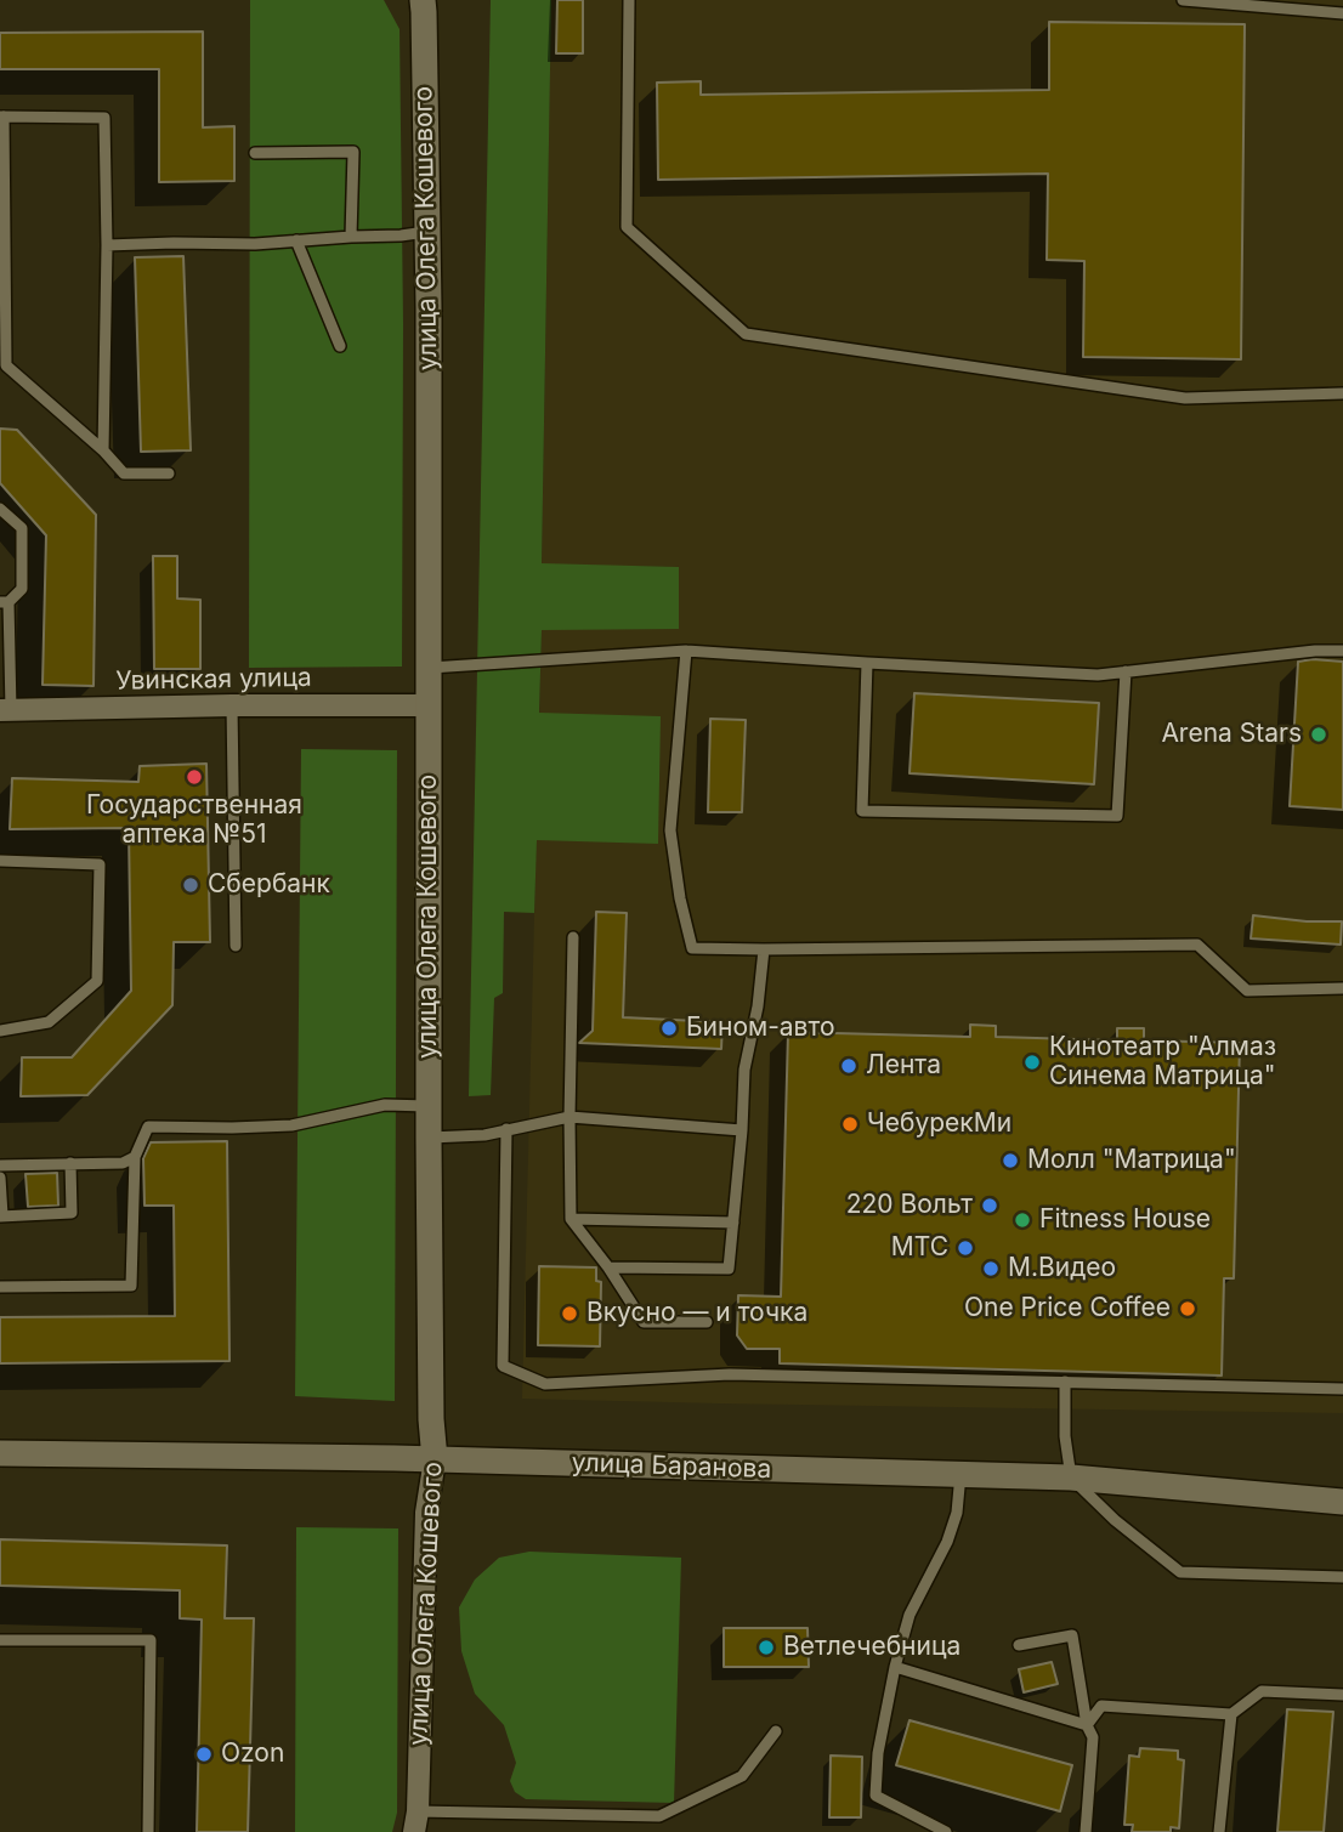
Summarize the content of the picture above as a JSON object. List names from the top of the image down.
{
  "streets": {
    "main road": ["улица Олега Кошевого", "улица Баранова"],
    "street": ["Увинская улица"]
  },
  "crossings": [
    ["улица Олега Кошевого", "Увинская улица"],
    ["улица Олега Кошевого", "улица Баранова"]
  ],
  "places": [
    "Arena Stars",
    "Государственная аптека №51",
    "Сбербанк",
    "Бином-авто",
    "Кинотеатр \"Алмаз Синема Матрица\"",
    "Лента",
    "ЧебурекМи",
    "Молл \"Матрица\"",
    "220 Вольт",
    "Fitness House",
    "МТС",
    "М.Видео",
    "One Price Coffee",
    "Вкусно — и точка",
    "Ветлечебница",
    "Ozon"
  ]
}
